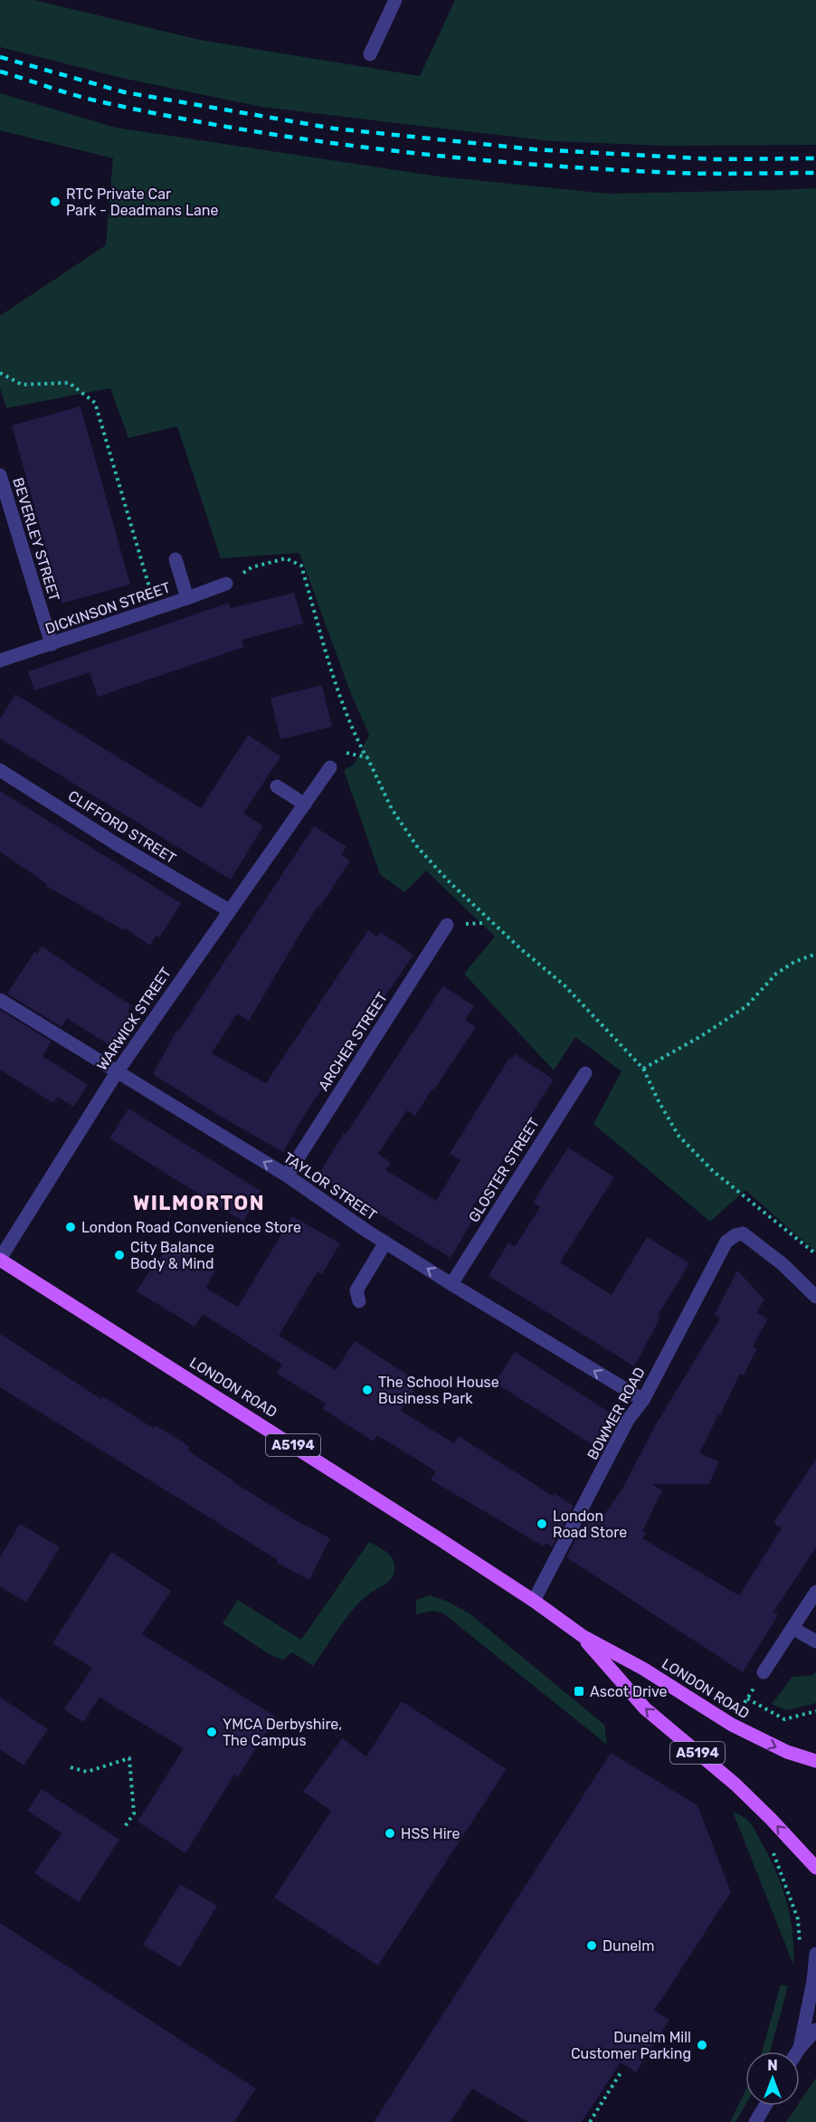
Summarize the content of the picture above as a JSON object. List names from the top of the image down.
{
  "streets": {
    "main road": ["LONDON ROAD", "A5194"],
    "street": [
      "BEVERLEY STREET",
      "DICKINSON STREET",
      "CLIFFORD STREET",
      "WARWICK STREET",
      "ARCHER STREET",
      "GLOSTER STREET",
      "TAYLOR STREET",
      "BOWMER ROAD"
    ]
  },
  "crossings": [
    ["BEVERLEY STREET", "DICKINSON STREET"],
    ["CLIFFORD STREET", "WARWICK STREET"],
    ["WARWICK STREET", "TAYLOR STREET"],
    ["WARWICK STREET", "LONDON ROAD"],
    ["ARCHER STREET", "TAYLOR STREET"],
    ["GLOSTER STREET", "TAYLOR STREET"],
    ["TAYLOR STREET", "BOWMER ROAD"],
    ["LONDON ROAD", "BOWMER ROAD"]
  ],
  "one_way": ["TAYLOR STREET"],
  "districts": ["WILMORTON"],
  "places": {
    "other": [
      "RTC Private Car Park - Deadmans Lane",
      "London Road Convenience Store",
      "City Balance Body & Mind",
      "The School House Business Park",
      "London Road Store",
      "YMCA Derbyshire, The Campus",
      "HSS Hire",
      "Dunelm",
      "Dunelm Mill Customer Parking"
    ],
    "transit": ["Ascot Drive"]
  },
  "north": "top"
}
